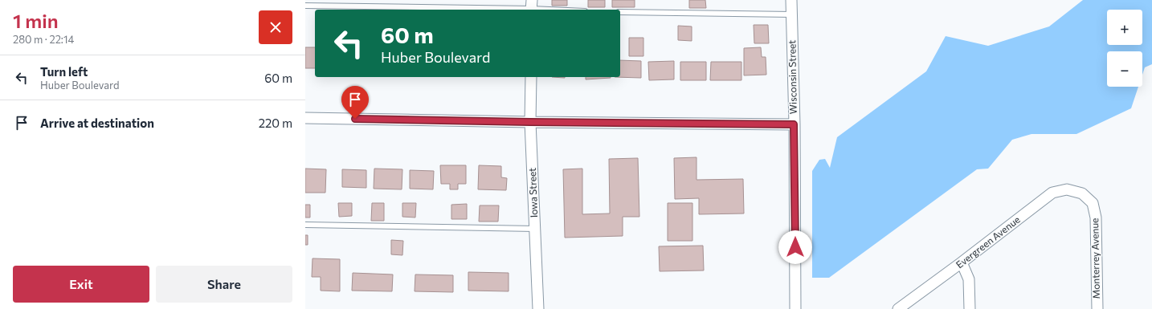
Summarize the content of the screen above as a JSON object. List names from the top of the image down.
{
  "streets": {
    "street": [
      "Wisconsin Street",
      "Iowa Street",
      "Evergreen Avenue",
      "Monterrey Avenue"
    ]
  },
  "crossings": [
    ["Evergreen Avenue", "Monterrey Avenue"]
  ],
  "page": {
    "heading": ["1 min", "280 m · 22:14"],
    "map_buttons": ["+", "−"],
    "turn": ["60 m", "Huber Boulevard"],
    "list": [
      {
        "name": "Turn left",
        "note": "Huber Boulevard",
        "value": "60 m"
      },
      {
        "name": "Arrive at destination",
        "value": "220 m"
      }
    ],
    "buttons": ["Exit", "Share"]
  }
}
